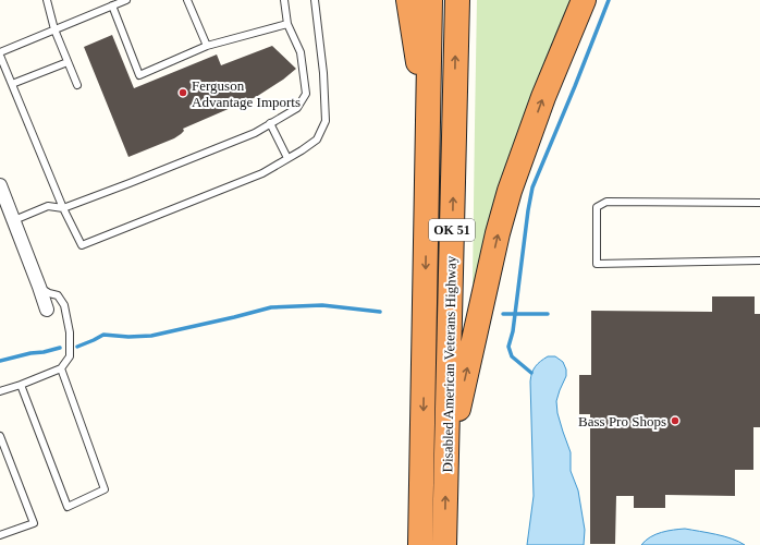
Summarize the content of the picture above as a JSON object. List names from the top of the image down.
{
  "streets": {
    "highway": ["OK 51", "Disabled American Veterans Highway"]
  },
  "places": ["Ferguson Advantage Imports", "Bass Pro Shops"]
}
